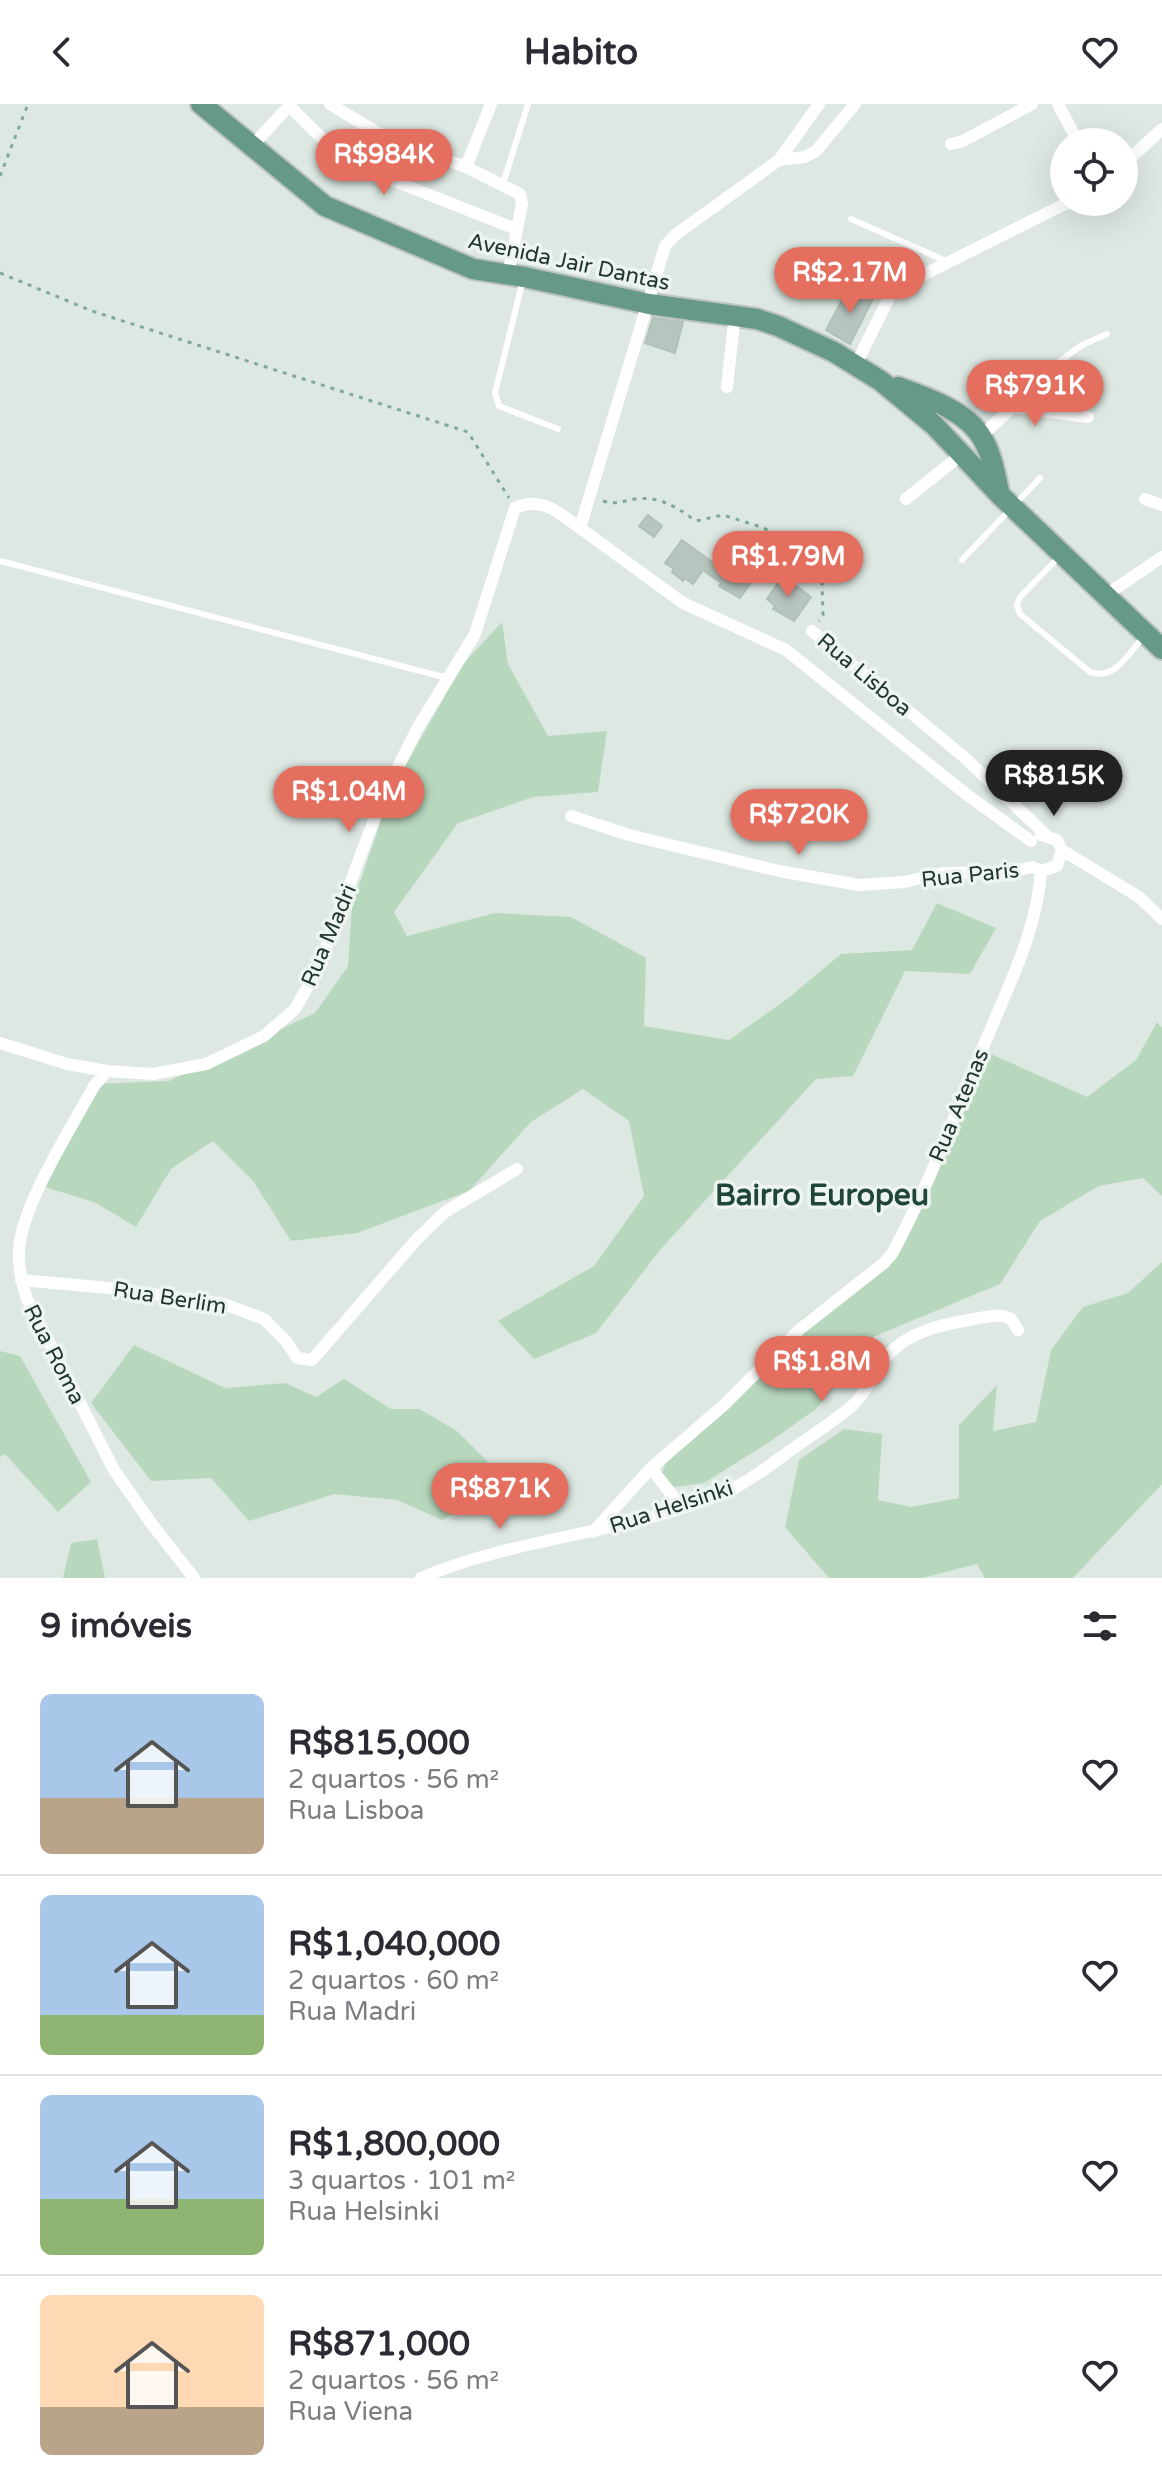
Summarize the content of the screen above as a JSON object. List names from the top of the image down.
{
  "streets": {
    "main road": ["Avenida Jair Dantas"],
    "street": [
      "Rua Lisboa",
      "Rua Paris",
      "Rua Madri",
      "Rua Atenas",
      "Rua Berlim",
      "Rua Roma",
      "Rua Helsinki"
    ]
  },
  "crossings": [
    ["Rua Lisboa", "Rua Paris"],
    ["Rua Lisboa", "Rua Atenas"],
    ["Rua Paris", "Rua Atenas"],
    ["Rua Madri", "Rua Roma"],
    ["Rua Atenas", "Rua Helsinki"],
    ["Rua Berlim", "Rua Roma"]
  ],
  "districts": ["Bairro Europeu"],
  "page": {
    "header": "Habito",
    "price": [
      "R$984K",
      "R$2.17M",
      "R$791K",
      "R$1.79M",
      "R$815K",
      "R$1.04M",
      "R$720K",
      "R$1.8M",
      "R$871K"
    ],
    "heading": "9 imóveis",
    "list": [
      {
        "name": "R$815,000",
        "note": "2 quartos · 56 m² · Rua Lisboa"
      },
      {
        "name": "R$1,040,000",
        "note": "2 quartos · 60 m² · Rua Madri"
      },
      {
        "name": "R$1,800,000",
        "note": "3 quartos · 101 m² · Rua Helsinki"
      },
      {
        "name": "R$871,000",
        "note": "2 quartos · 56 m² · Rua Viena"
      }
    ]
  }
}
